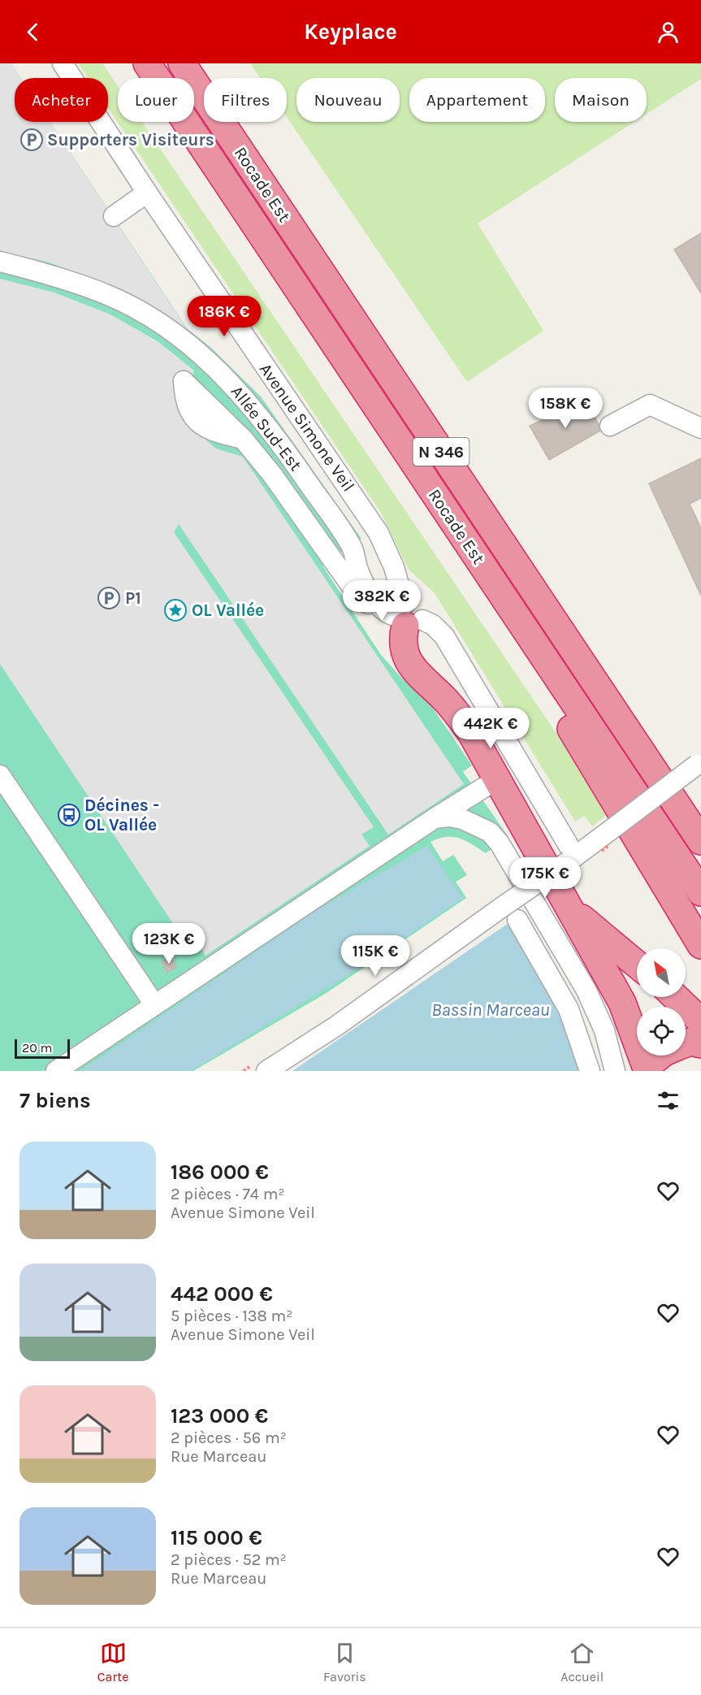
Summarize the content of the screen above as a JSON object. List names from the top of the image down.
{
  "streets": {
    "highway": ["Rocade Est", "N 346"],
    "street": ["Avenue Simone Veil", "Allée Sud-Est"]
  },
  "crossings": [
    ["Avenue Simone Veil", "Allée Sud-Est"]
  ],
  "water": ["Bassin Marceau"],
  "places": {
    "parking": ["Supporters Visiteurs", "P1"],
    "place": ["OL Vallée"],
    "bus stop": ["Décines - OL Vallée"]
  },
  "scale_bar": "20 m",
  "north": "top left",
  "page": {
    "header": "Keyplace",
    "chip": [
      "Acheter",
      "Louer",
      "Filtres",
      "Nouveau",
      "Appartement",
      "Maison"
    ],
    "price": [
      "186K €",
      "158K €",
      "382K €",
      "442K €",
      "175K €",
      "123K €",
      "115K €"
    ],
    "scale": "20 m",
    "heading": "7 biens",
    "list": [
      {
        "name": "186 000 €",
        "note": "2 pièces · 74 m² · Avenue Simone Veil"
      },
      {
        "name": "442 000 €",
        "note": "5 pièces · 138 m² · Avenue Simone Veil"
      },
      {
        "name": "123 000 €",
        "note": "2 pièces · 56 m² · Rue Marceau"
      },
      {
        "name": "115 000 €",
        "note": "2 pièces · 52 m² · Rue Marceau"
      }
    ],
    "tabs": ["Carte", "Favoris", "Accueil"]
  }
}
